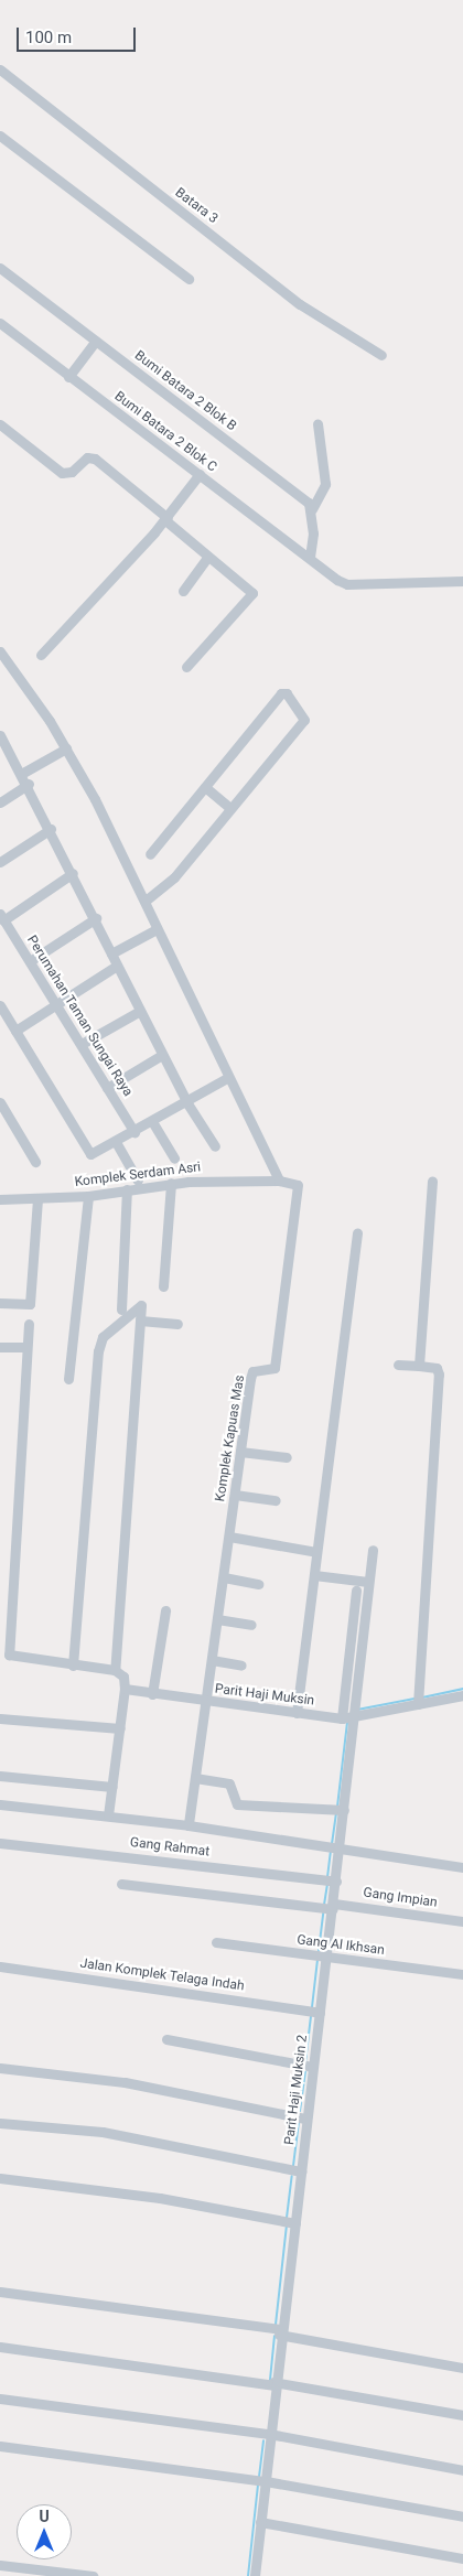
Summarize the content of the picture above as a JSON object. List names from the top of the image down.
{
  "streets": {
    "street": [
      "Batara 3",
      "Bumi Batara 2 Blok B",
      "Bumi Batara 2 Blok C",
      "Perumahan Taman Sungai Raya",
      "Komplek Serdam Asri",
      "Komplek Kapuas Mas",
      "Parit Haji Muksin",
      "Gang Rahmat",
      "Gang Impian",
      "Gang Al Ikhsan",
      "Jalan Komplek Telaga Indah",
      "Parit Haji Muksin 2"
    ]
  },
  "crossings": [
    ["Komplek Serdam Asri", "Komplek Kapuas Mas"],
    ["Komplek Kapuas Mas", "Parit Haji Muksin"],
    ["Parit Haji Muksin", "Parit Haji Muksin 2"],
    ["Gang Rahmat", "Parit Haji Muksin 2"],
    ["Gang Impian", "Parit Haji Muksin 2"],
    ["Gang Al Ikhsan", "Parit Haji Muksin 2"],
    ["Jalan Komplek Telaga Indah", "Parit Haji Muksin 2"]
  ],
  "scale_bar": "100 m",
  "north": "top"
}
